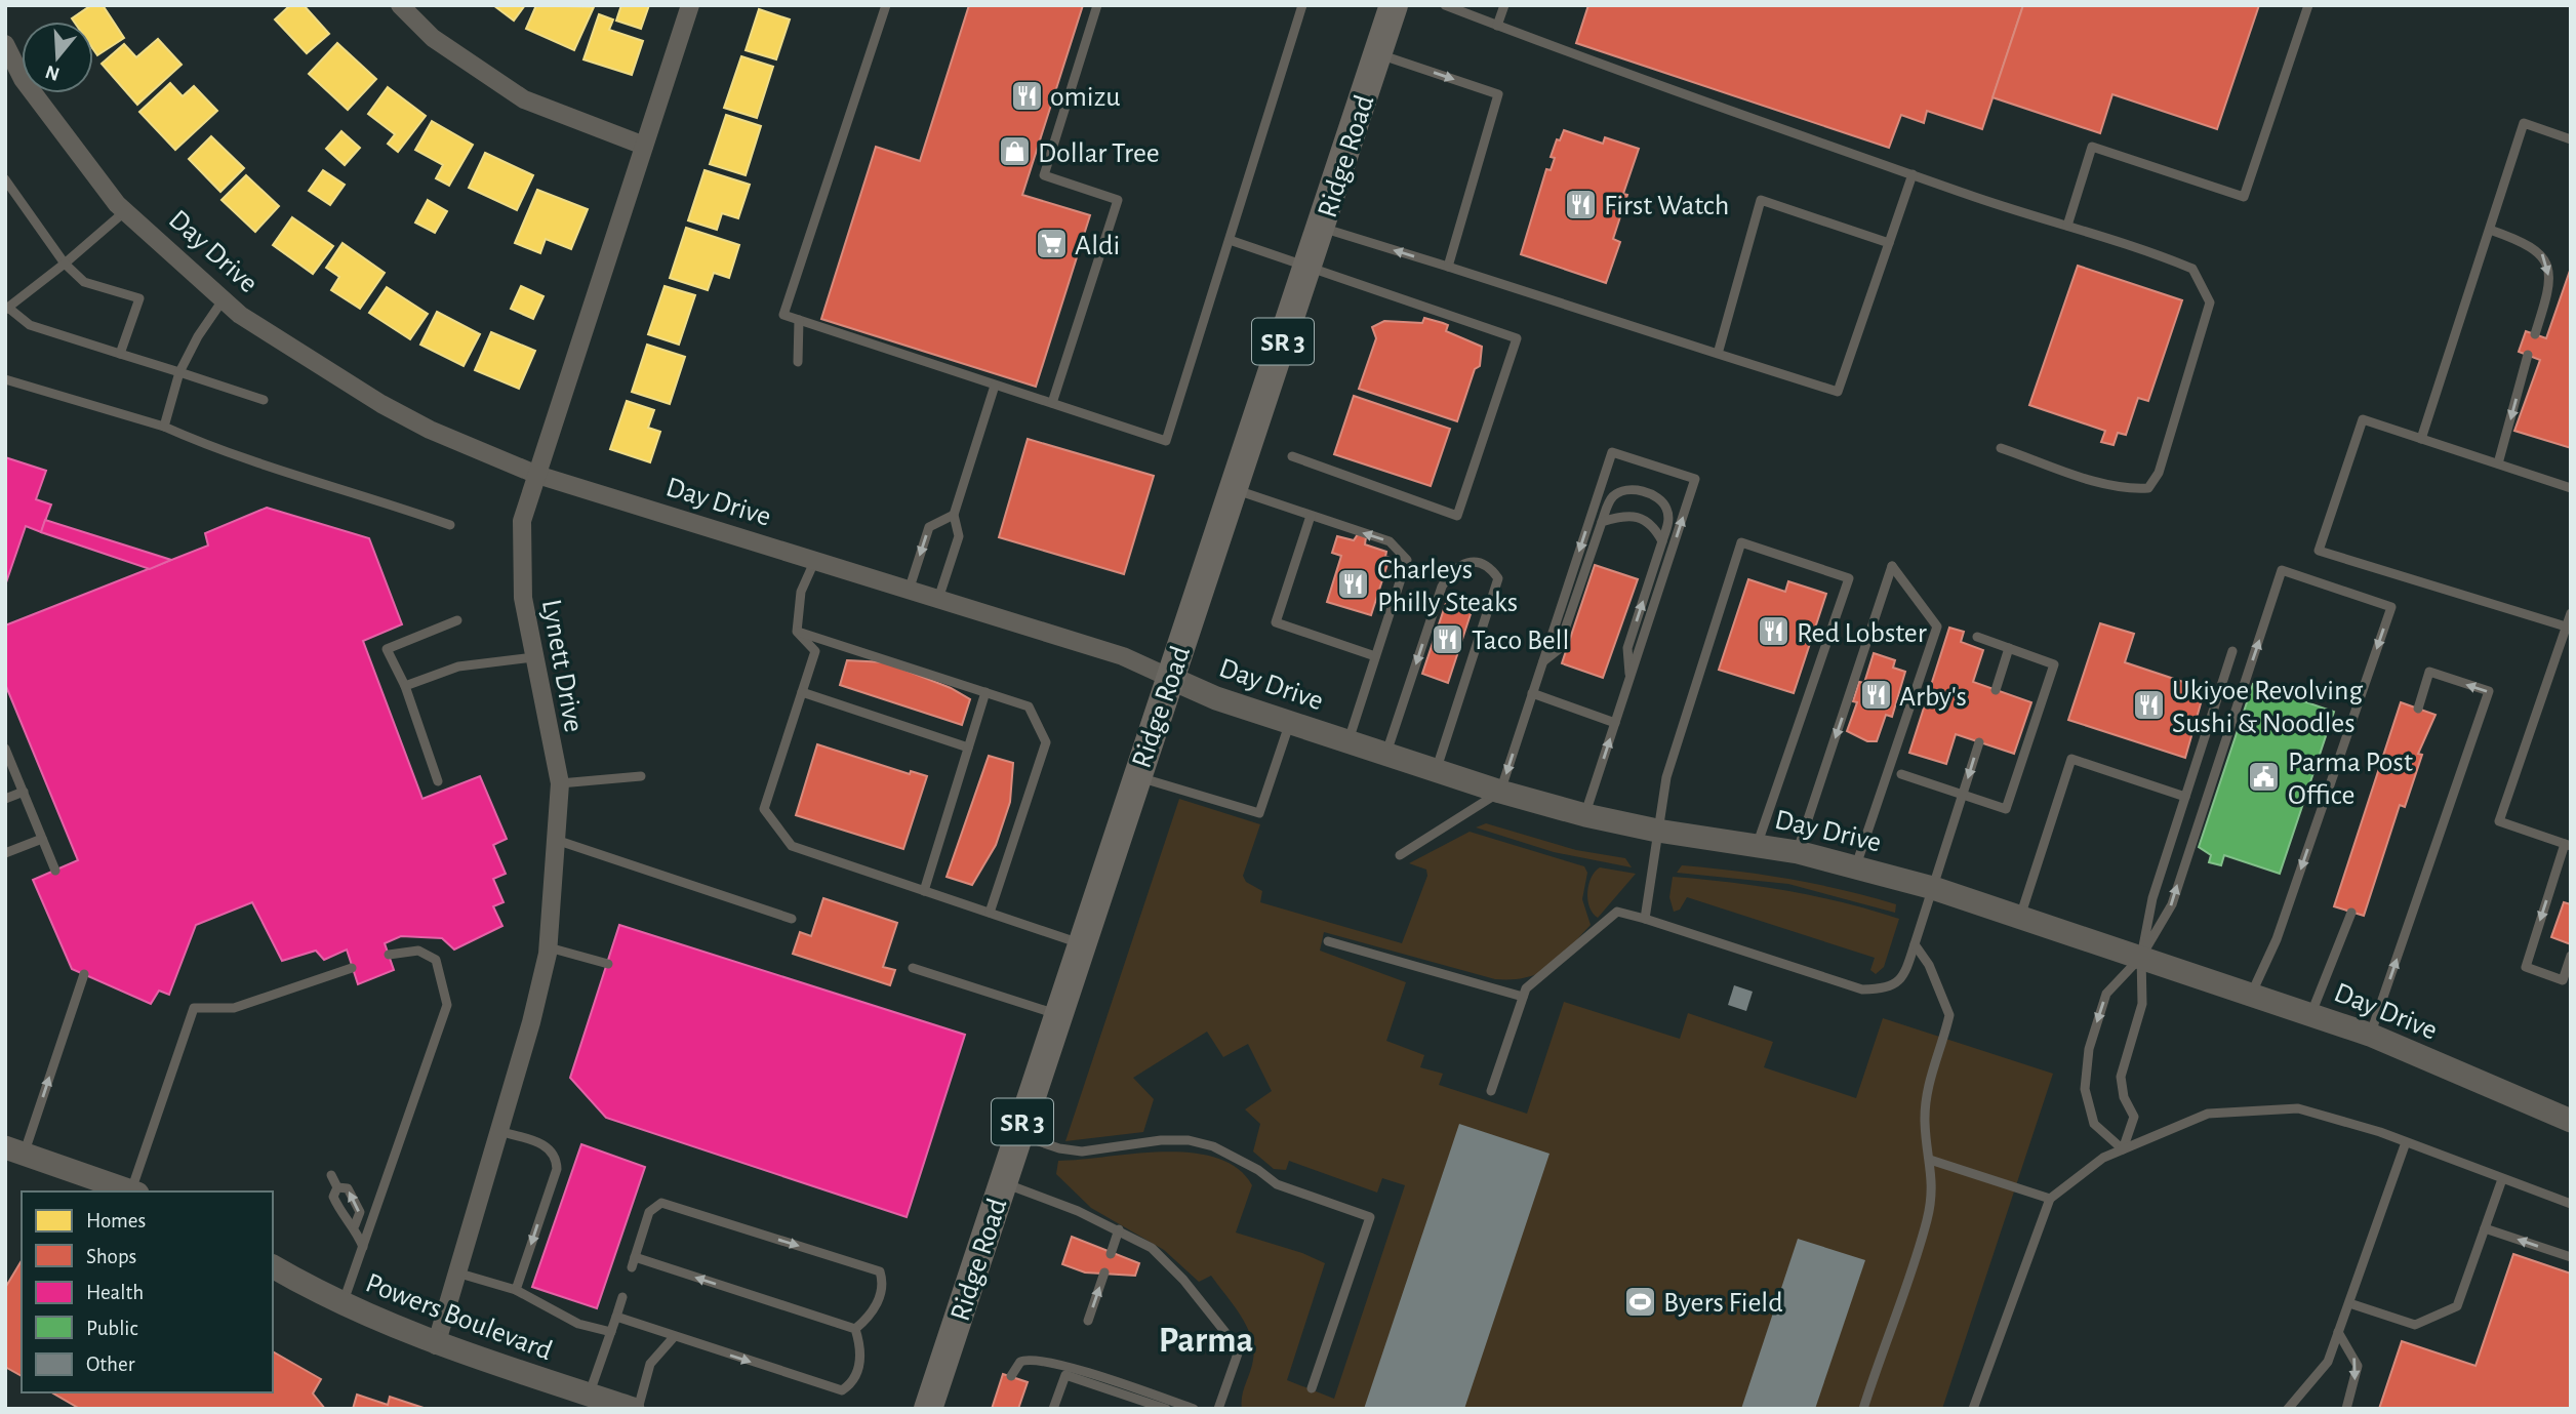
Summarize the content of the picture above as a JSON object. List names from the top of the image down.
{
  "streets": {
    "main road": ["Ridge Road", "SR 3"],
    "street": ["Day Drive", "Lynett Drive", "Powers Boulevard"]
  },
  "crossings": [
    ["Ridge Road", "Day Drive"],
    ["Day Drive", "Lynett Drive"],
    ["Lynett Drive", "Powers Boulevard"]
  ],
  "districts": ["Parma"],
  "places": {
    "restaurant": [
      "omizu",
      "First Watch",
      "Charleys Philly Steaks",
      "Red Lobster",
      "Taco Bell",
      "Arby's",
      "Ukiyoe Revolving Sushi & Noodles"
    ],
    "shop": ["Dollar Tree"],
    "supermarket": ["Aldi"],
    "public building": ["Parma Post Office"],
    "sports": ["Byers Field"]
  },
  "legend": [
    "Homes",
    "Shops",
    "Health",
    "Public",
    "Other"
  ],
  "north": "bottom"
}
